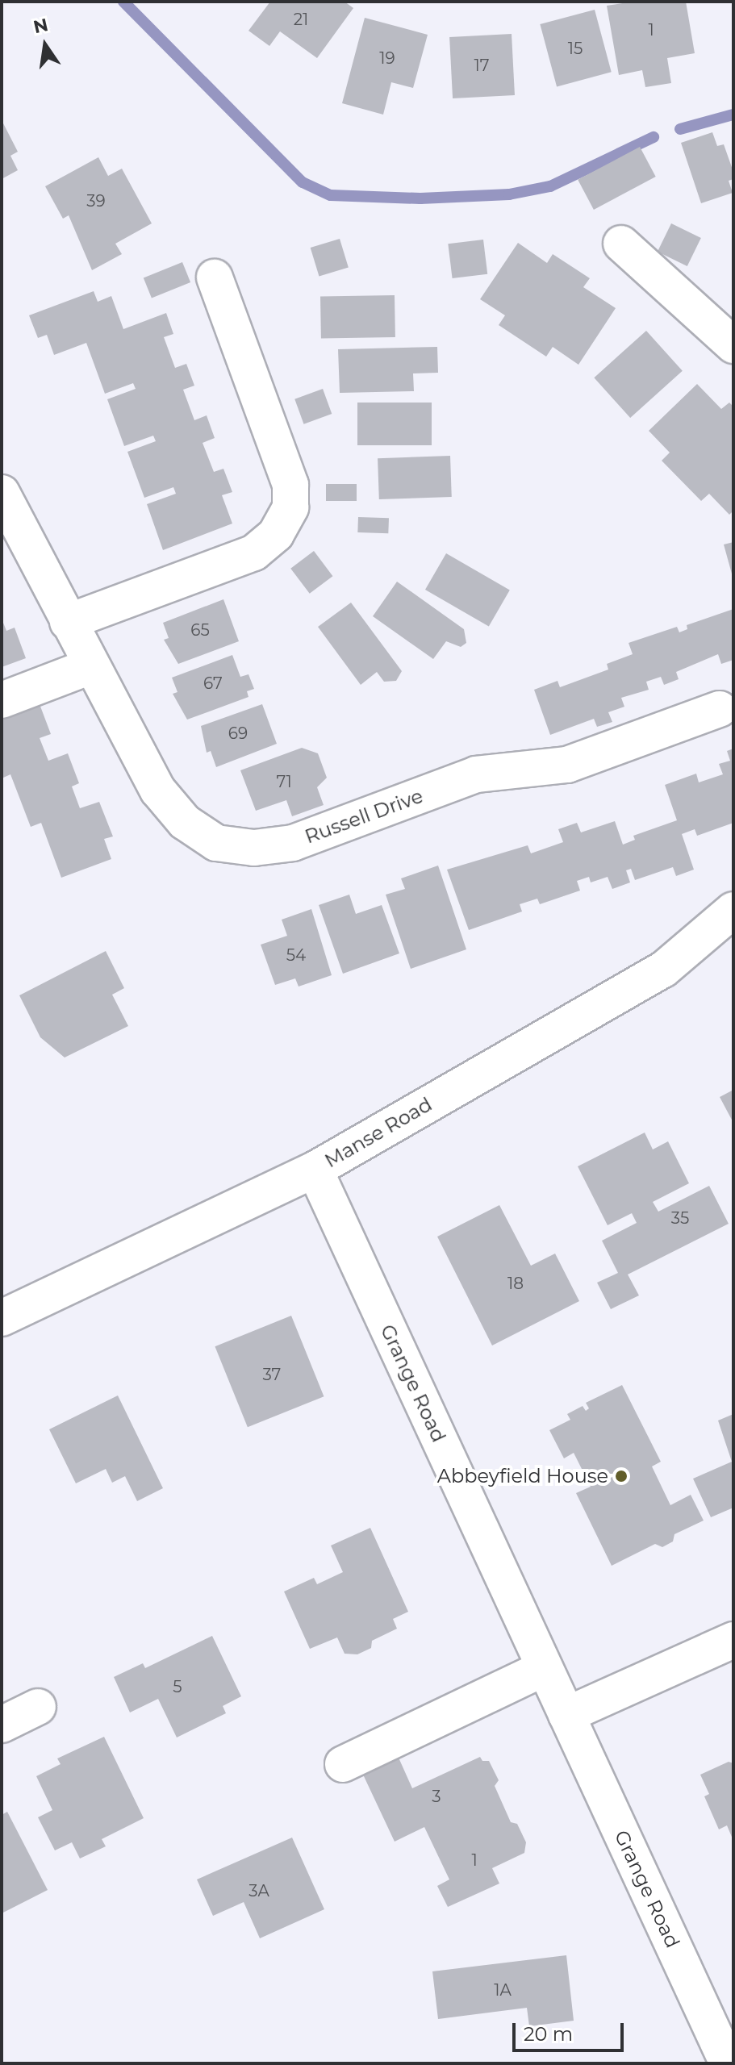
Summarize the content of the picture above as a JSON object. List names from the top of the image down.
{
  "streets": {
    "street": ["Russell Drive", "Manse Road", "Grange Road"]
  },
  "crossings": [
    ["Manse Road", "Grange Road"]
  ],
  "places": ["Abbeyfield House"],
  "house_numbers": [
    "21",
    "1",
    "15",
    "19",
    "17",
    "39",
    "65",
    "67",
    "69",
    "71",
    "54",
    "35",
    "18",
    "37",
    "5",
    "3",
    "1",
    "3A",
    "1A"
  ],
  "scale_bar": "20 m",
  "north": "top"
}
